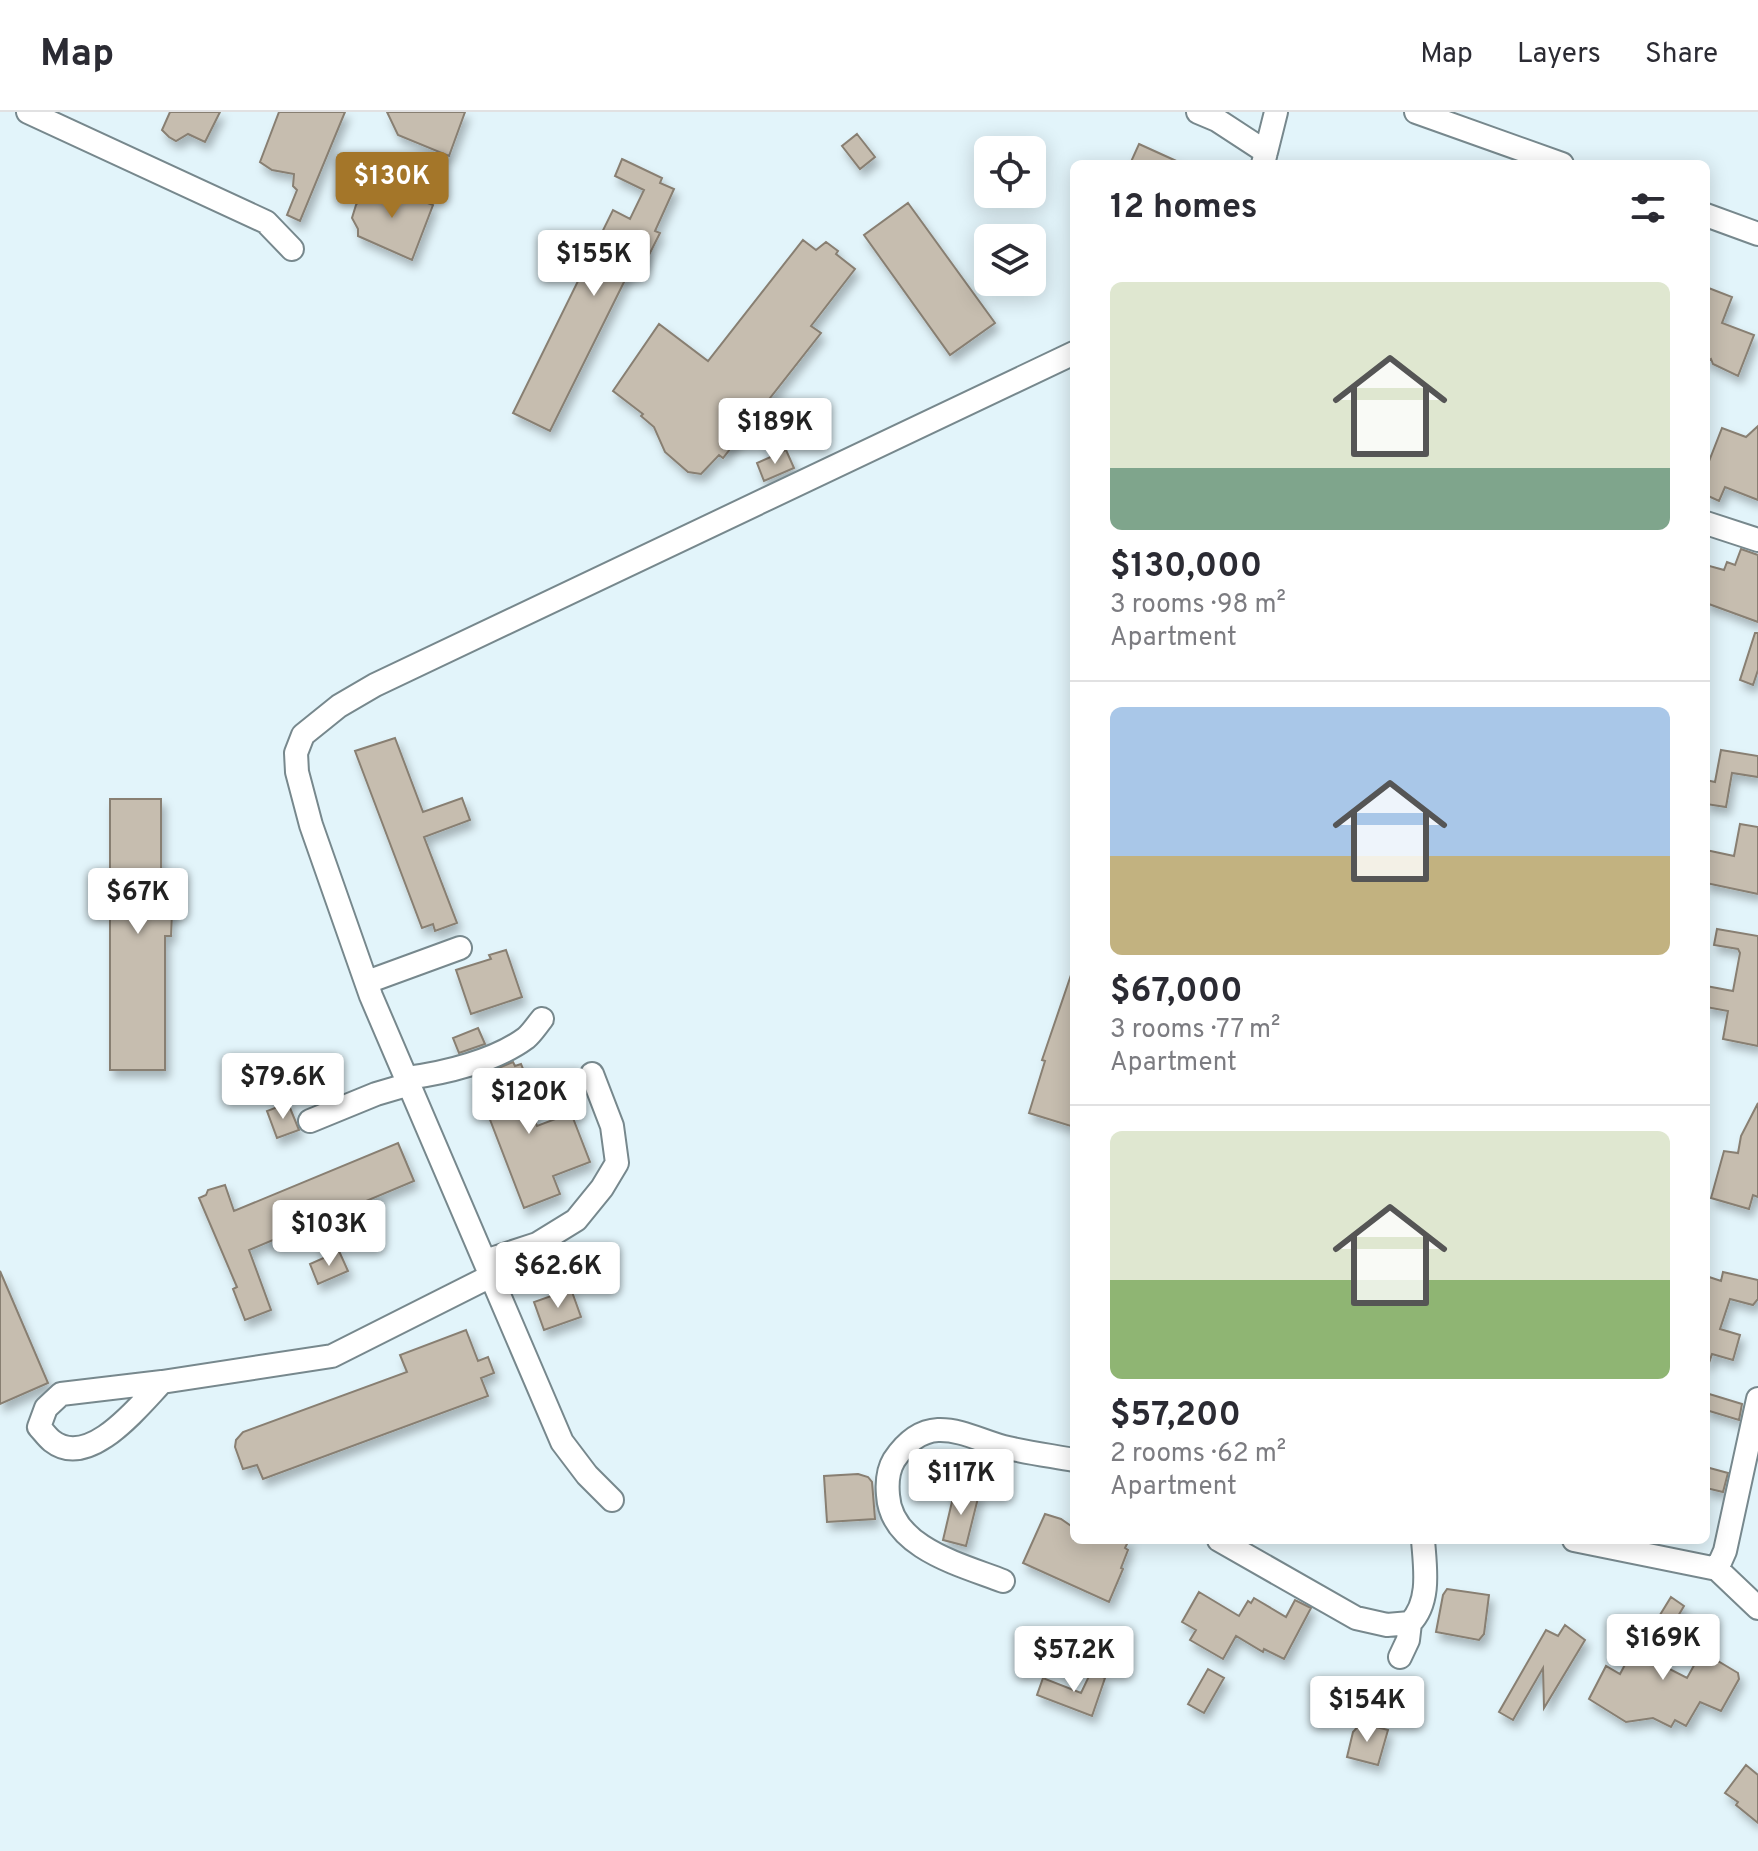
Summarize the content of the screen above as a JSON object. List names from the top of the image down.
{
  "page": {
    "header": "Map",
    "nav": ["Map", "Layers", "Share"],
    "price": [
      "$130K",
      "$155K",
      "$189K",
      "$67K",
      "$79.6K",
      "$120K",
      "$103K",
      "$62.6K",
      "$117K",
      "$169K",
      "$57.2K",
      "$154K"
    ],
    "heading": "12 homes",
    "list": [
      {
        "name": "$130,000",
        "note": "3 rooms · 98 m² · Apartment"
      },
      {
        "name": "$67,000",
        "note": "3 rooms · 77 m² · Apartment"
      },
      {
        "name": "$57,200",
        "note": "2 rooms · 62 m² · Apartment"
      }
    ]
  }
}
